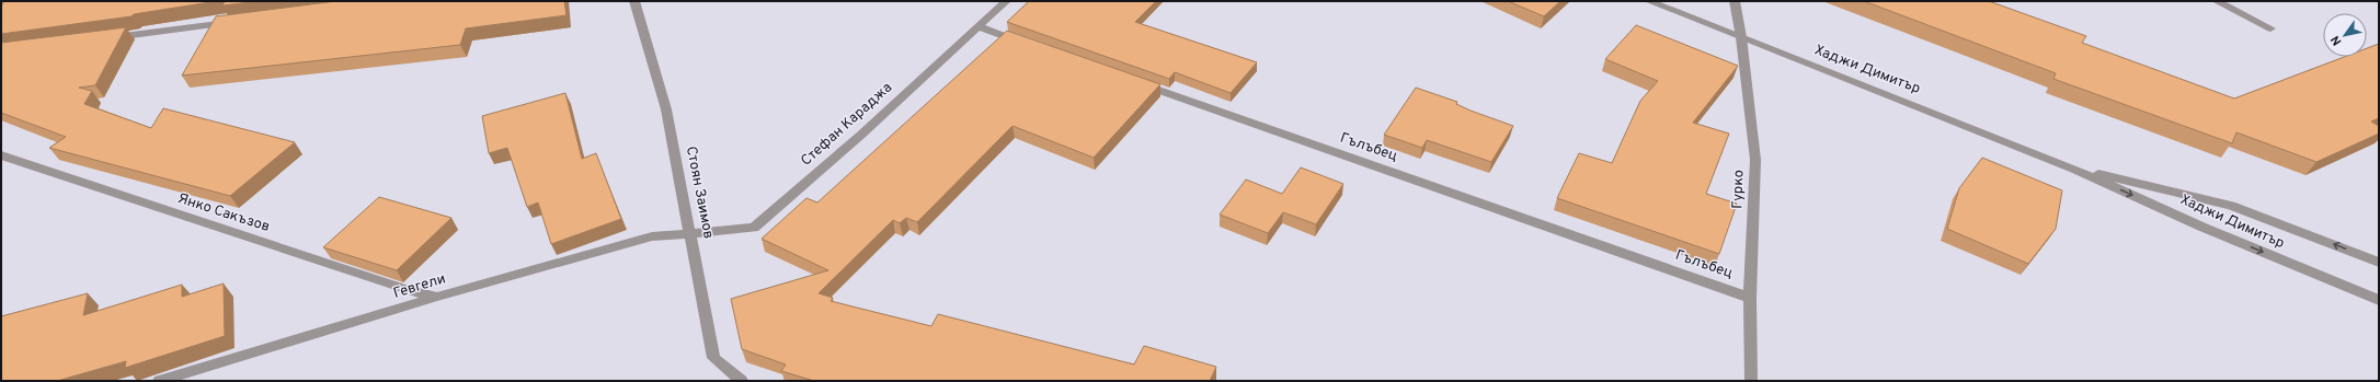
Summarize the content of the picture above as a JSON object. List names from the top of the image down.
{
  "streets": {
    "street": [
      "Хаджи Димитър",
      "Стефан Караджа",
      "Гълъбец",
      "Гурко",
      "Стоян Заимов",
      "Янко Сакъзов",
      "Гевгели"
    ]
  },
  "crossings": [
    ["Хаджи Димитър", "Гурко"],
    ["Стефан Караджа", "Стоян Заимов"],
    ["Стефан Караджа", "Гевгели"],
    ["Гълъбец", "Гурко"],
    ["Стоян Заимов", "Гевгели"],
    ["Янко Сакъзов", "Гевгели"]
  ],
  "north": "bottom left"
}
